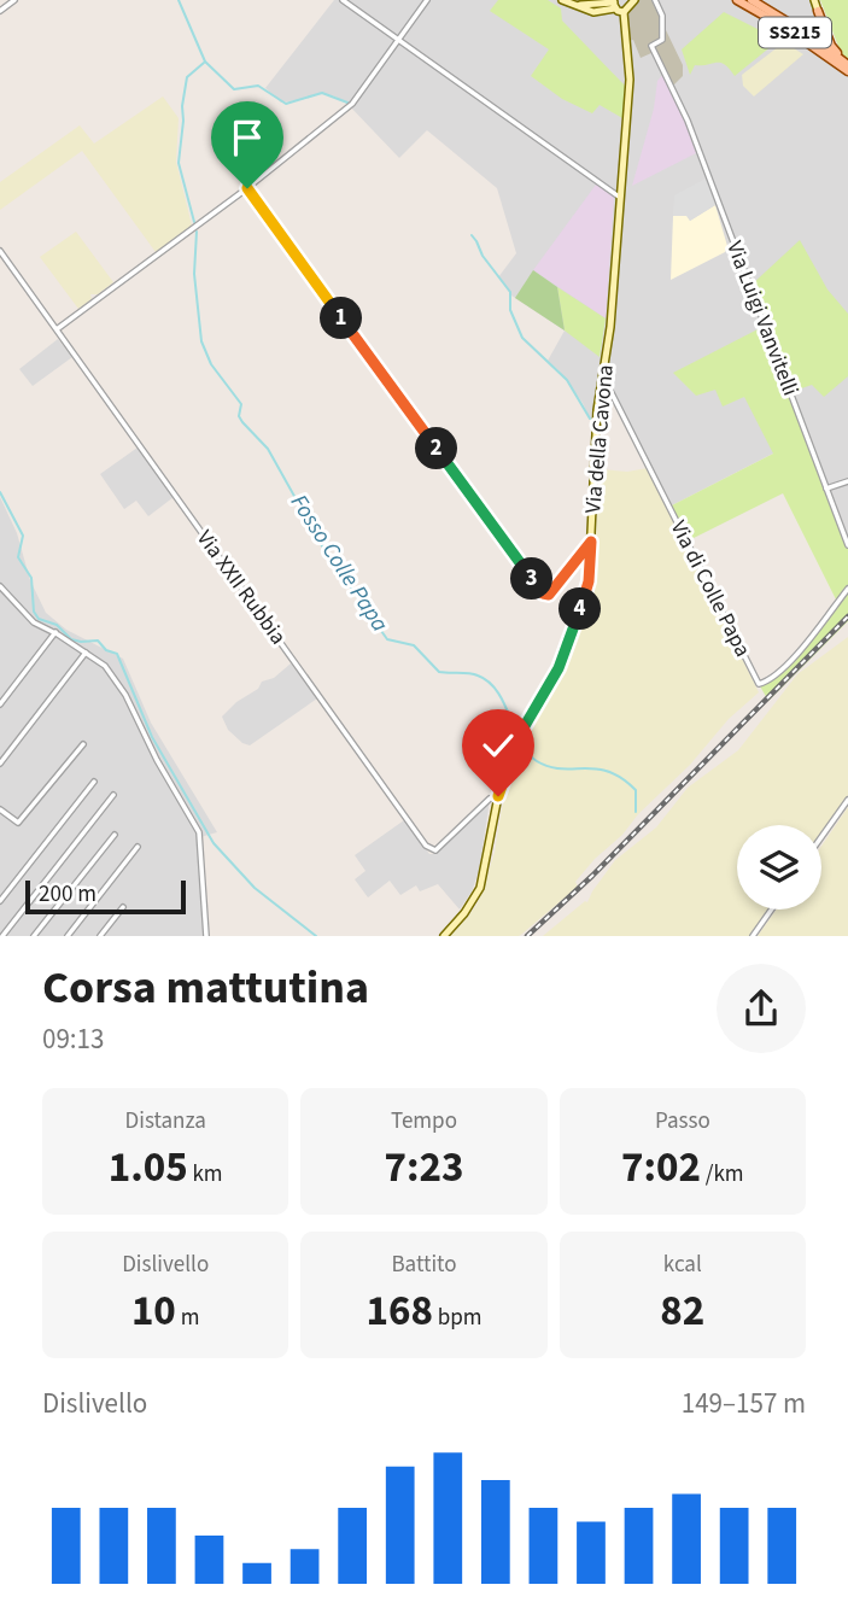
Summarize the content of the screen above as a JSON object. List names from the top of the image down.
{
  "streets": {
    "main road": ["SS215", "Via della Cavona"],
    "street": ["Via Luigi Vanvitelli", "Via XXII Rubbia", "Via di Colle Papa"]
  },
  "crossings": [
    ["Via della Cavona", "Via XXII Rubbia"],
    ["Via della Cavona", "Via di Colle Papa"]
  ],
  "water": ["Fosso Colle Papa"],
  "scale_bar": "200 m",
  "page": {
    "pins": [
      "1",
      "2",
      "3",
      "4"
    ],
    "scale": "200 m",
    "heading": ["Corsa mattutina", "09:13"],
    "stats": [
      ["Distanza", "1.05 km"],
      ["Tempo", "7:23"],
      ["Passo", "7:02 /km"],
      ["Dislivello", "10 m"],
      ["Battito", "168 bpm"],
      ["kcal", "82"]
    ],
    "chart": ["Dislivello", "149–157 m"]
  }
}
